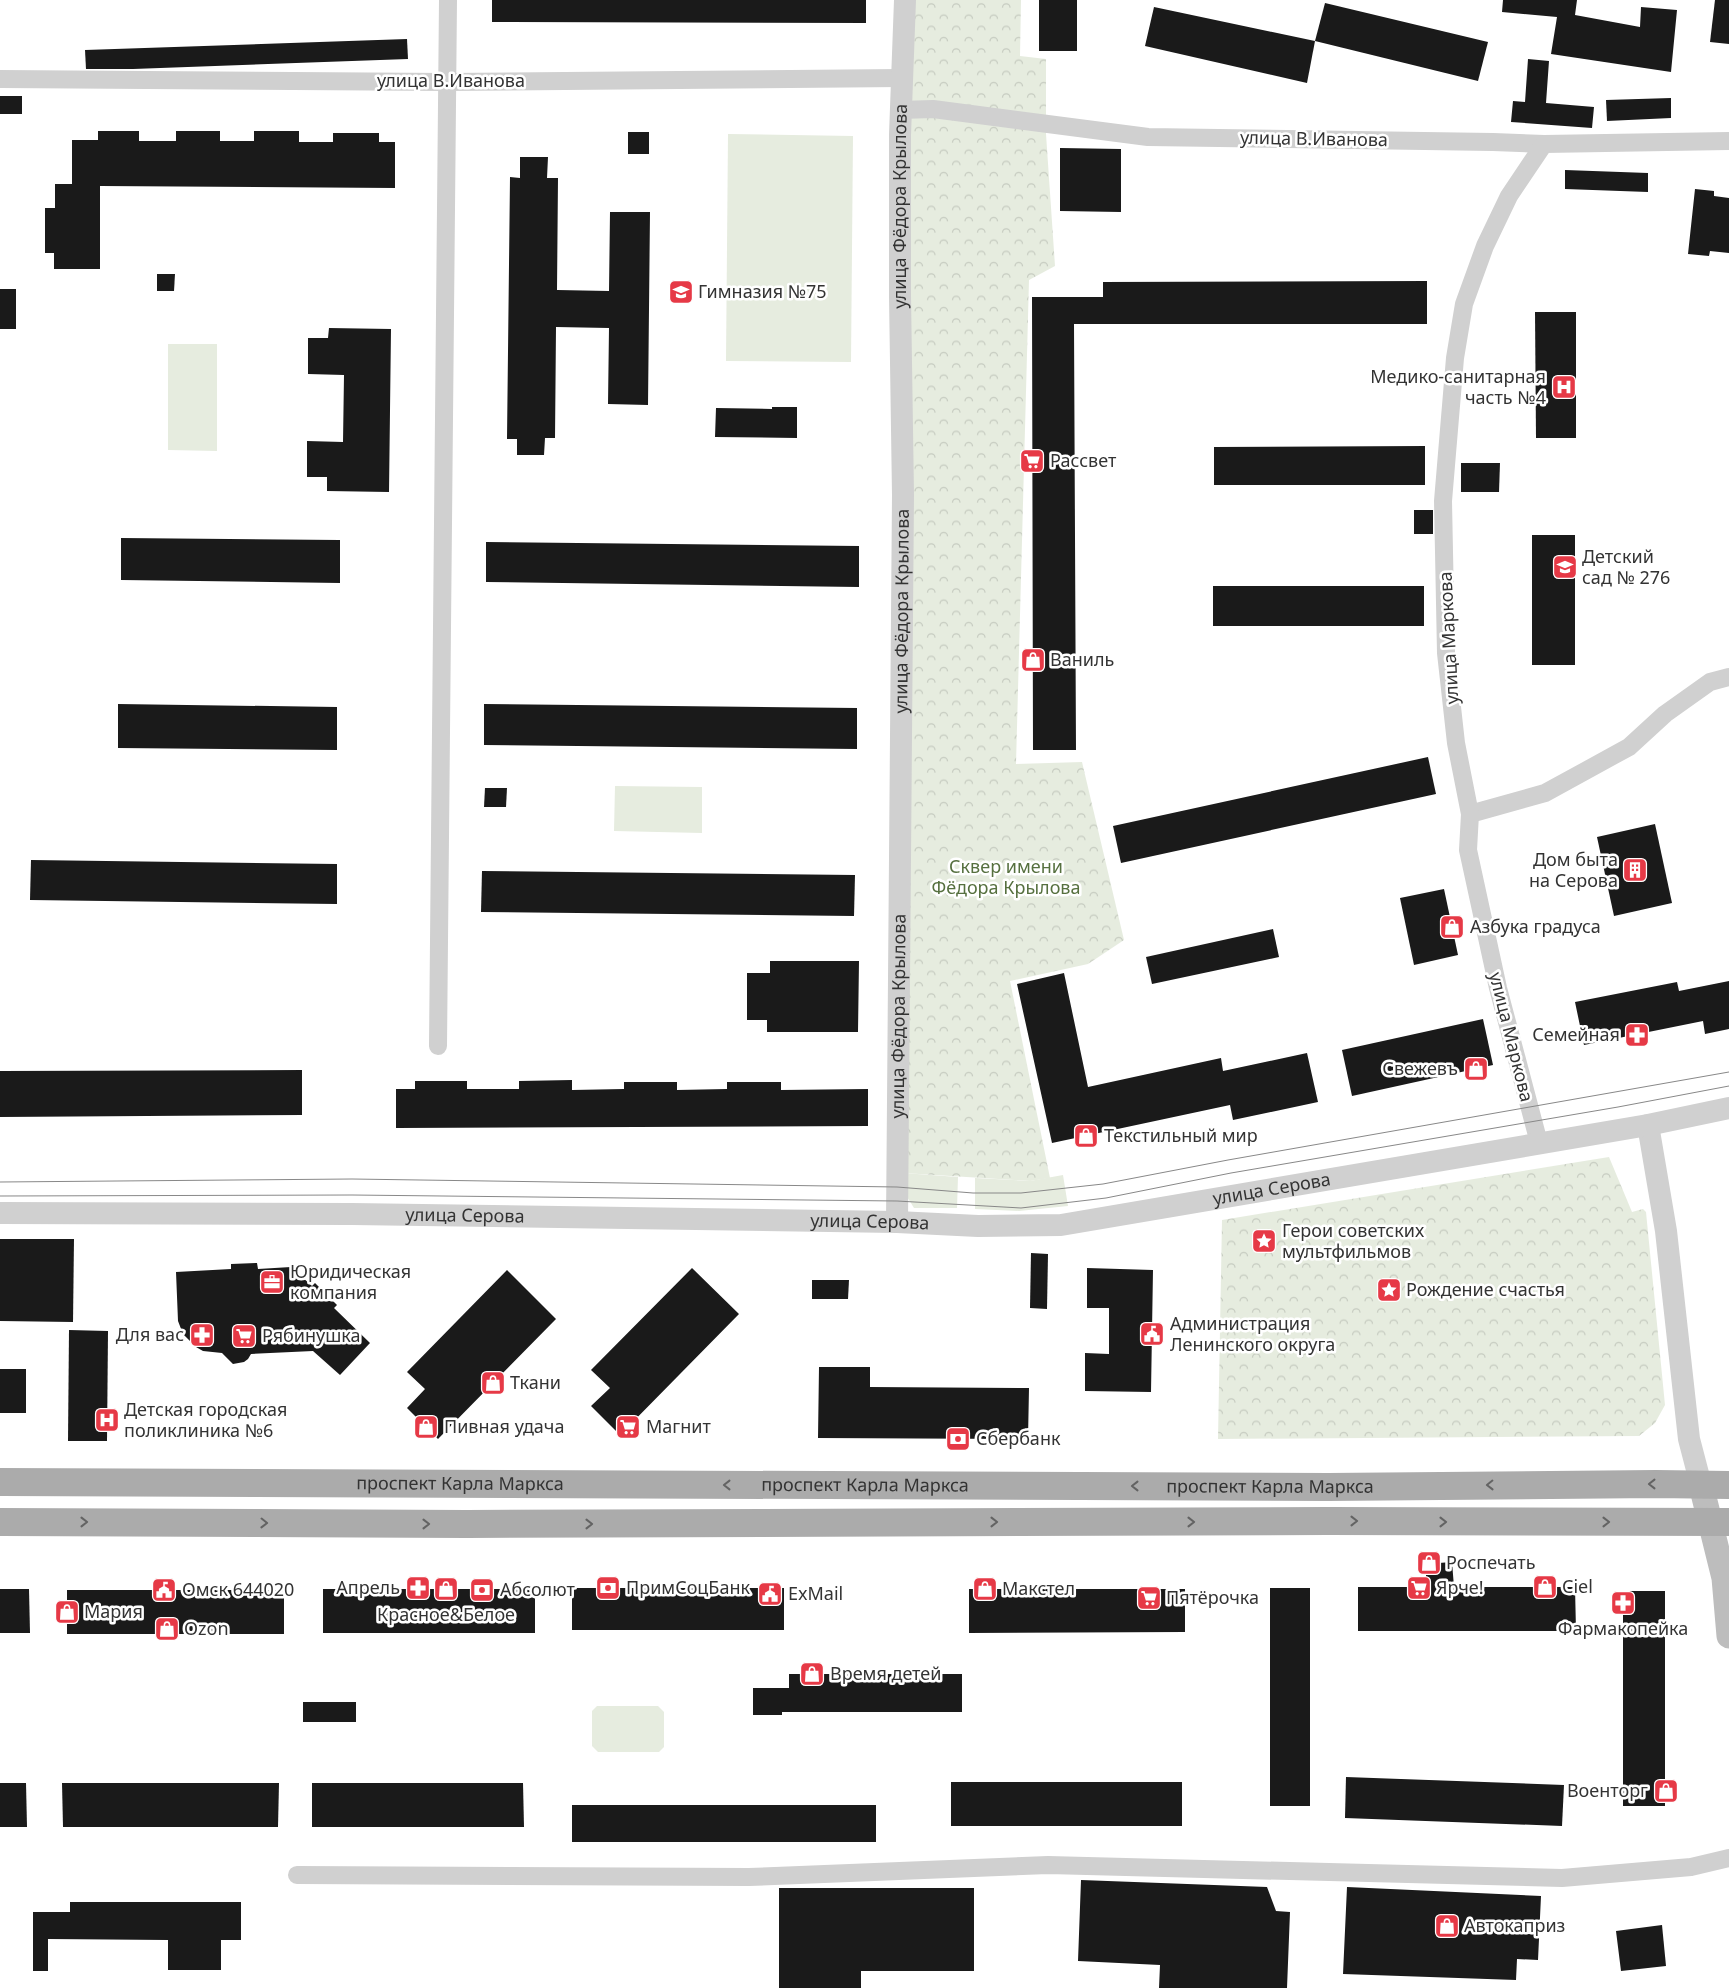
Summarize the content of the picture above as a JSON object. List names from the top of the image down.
{
  "streets": {
    "main road": ["проспект Карла Маркса"],
    "street": [
      "улица В.Иванова",
      "улица Фёдора Крылова",
      "улица Маркова",
      "улица Серова"
    ]
  },
  "crossings": [
    ["улица В.Иванова", "улица Фёдора Крылова"],
    ["улица В.Иванова", "улица Маркова"],
    ["улица Фёдора Крылова", "улица Серова"],
    ["улица Маркова", "улица Серова"]
  ],
  "parks": ["Сквер имени Фёдора Крылова"],
  "places": {
    "school or university": ["Гимназия №75", "Детский сад № 276"],
    "hospital": ["Медико-санитарная часть №4", "Детская городская поликлиника №6"],
    "supermarket": [
      "Рассвет",
      "Рябинушка",
      "Магнит",
      "Ярче!",
      "Пятёрочка"
    ],
    "shop": [
      "Ваниль",
      "Азбука градуса",
      "Свежевъ",
      "Текстильный мир",
      "Ткани",
      "Пивная удача",
      "Роспечать",
      "Ciel",
      "Красное&Белое",
      "Макстел",
      "Мария",
      "Ozon",
      "Время детей",
      "Военторг",
      "Автокаприз"
    ],
    "building": ["Дом быта на Серова"],
    "pharmacy": [
      "Семейная",
      "Для вас",
      "Апрель",
      "Фармакопейка"
    ],
    "place": ["Герои советских мультфильмов", "Рождение счастья"],
    "office": ["Юридическая компания"],
    "public building": ["Администрация Ленинского округа", "Омск 644020", "ExMail"],
    "bank": ["Сбербанк", "ПримСоцБанк", "Абсолют"]
  }
}
